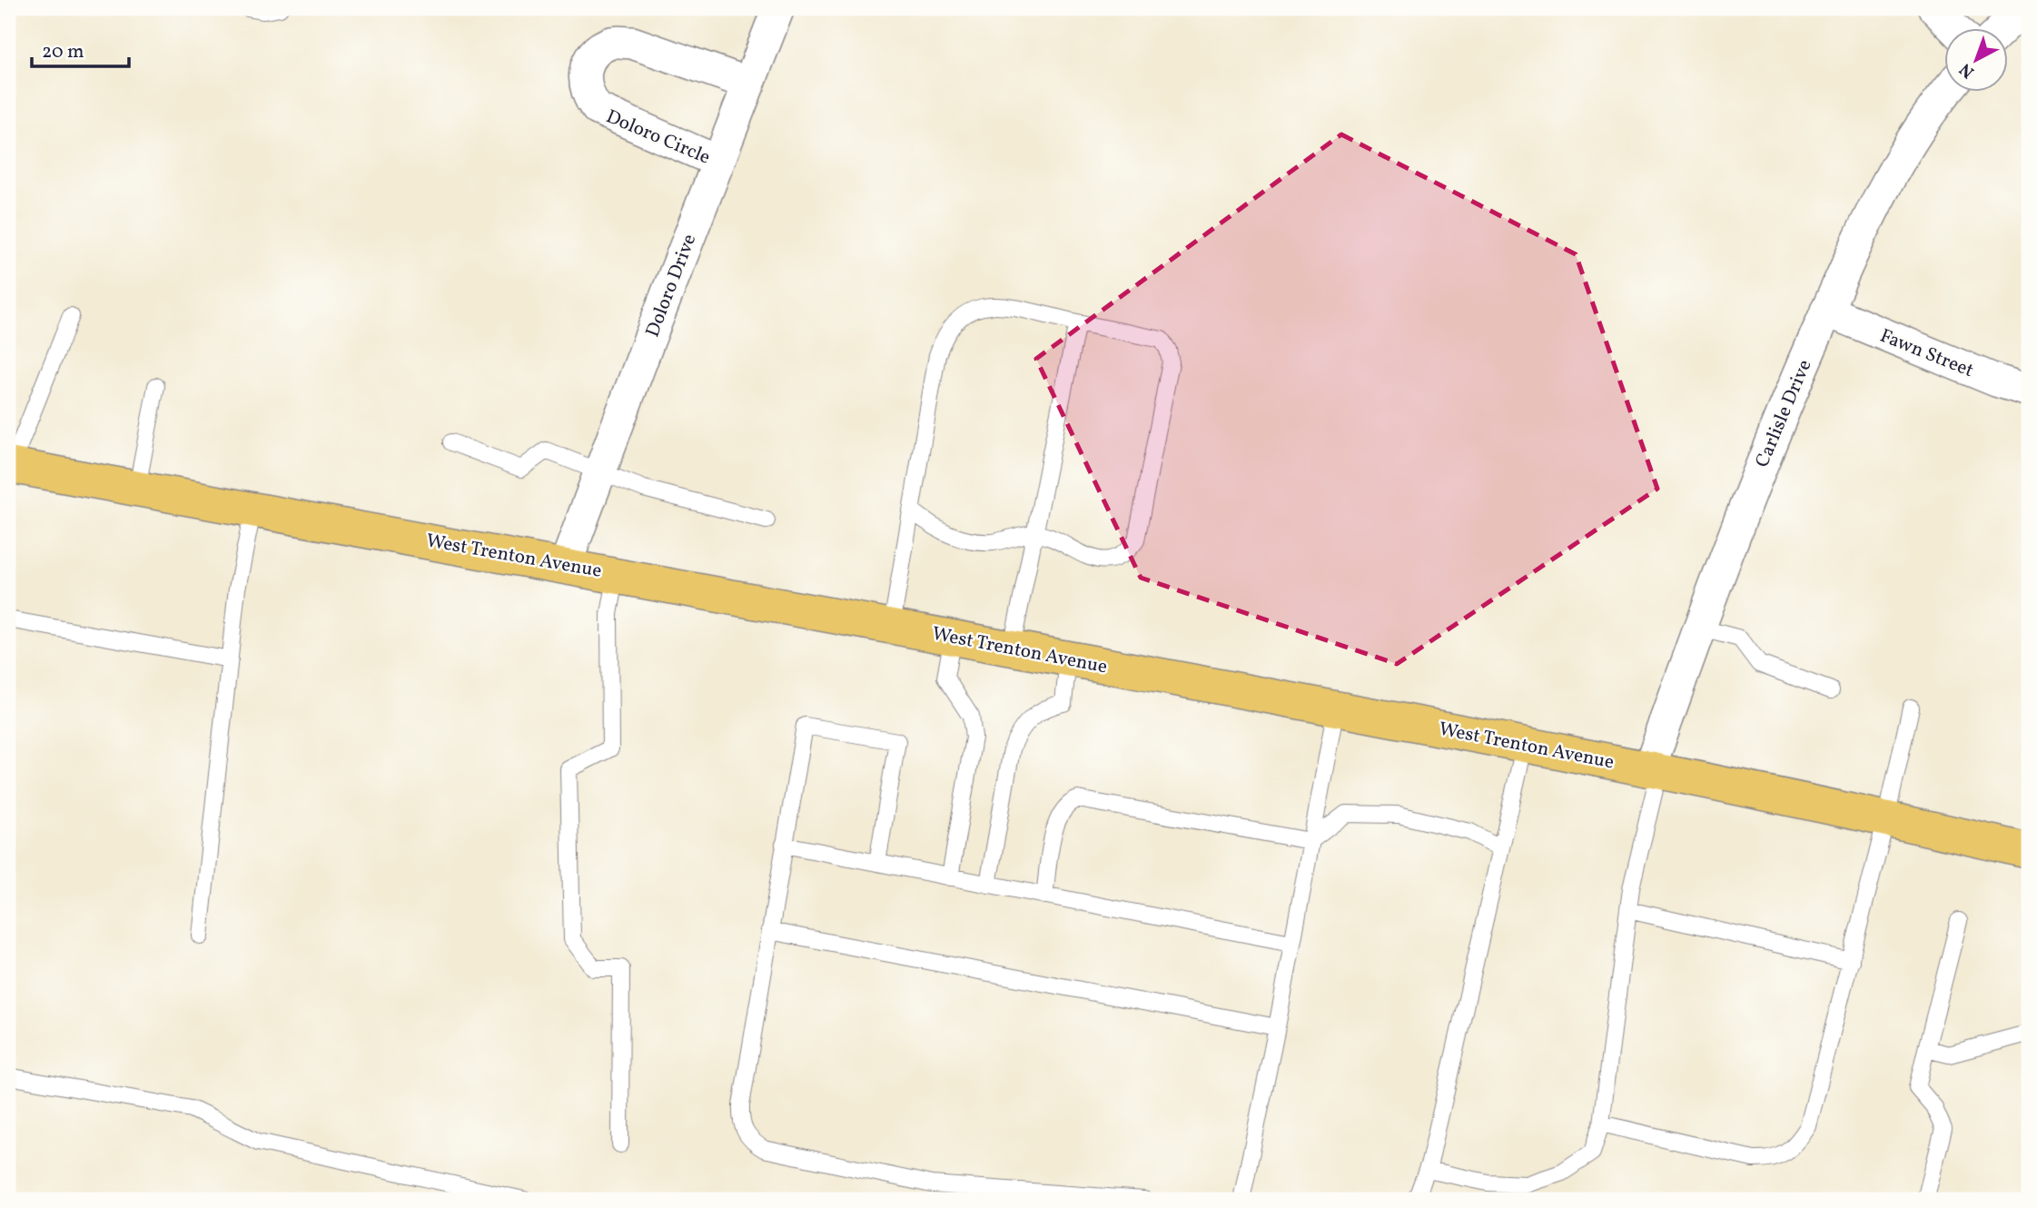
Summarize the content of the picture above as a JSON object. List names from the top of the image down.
{
  "streets": {
    "main road": ["West Trenton Avenue"],
    "street": [
      "Doloro Circle",
      "Doloro Drive",
      "Fawn Street",
      "Carlisle Drive"
    ]
  },
  "crossings": [
    ["Doloro Circle", "Doloro Drive"],
    ["Doloro Drive", "West Trenton Avenue"],
    ["Fawn Street", "Carlisle Drive"],
    ["Carlisle Drive", "West Trenton Avenue"]
  ],
  "scale_bar": "20 m",
  "north": "bottom left"
}
